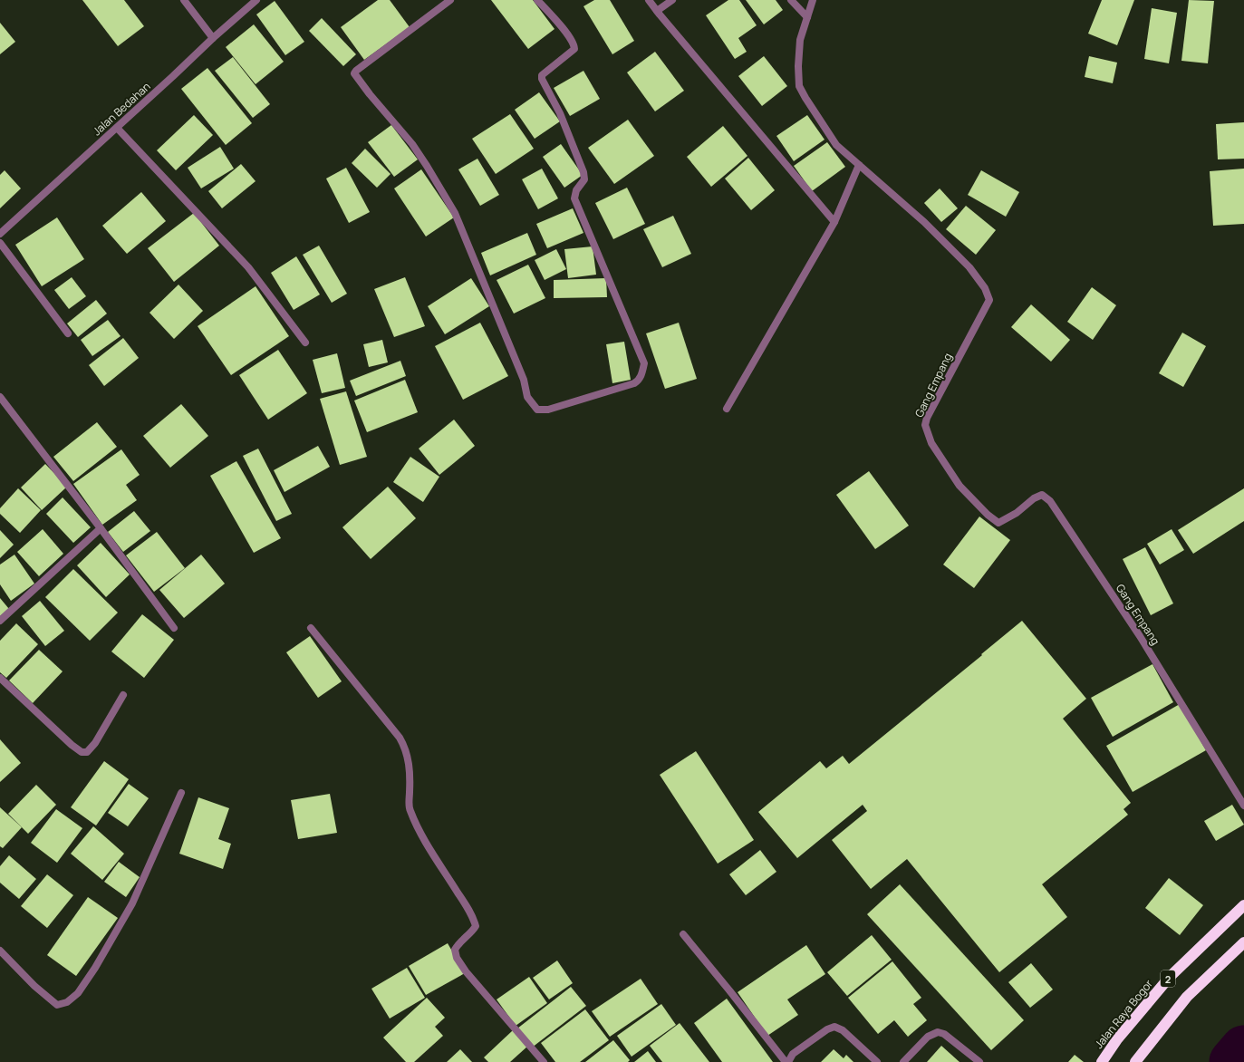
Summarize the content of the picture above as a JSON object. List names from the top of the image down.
{
  "streets": {
    "highway": ["2", "Jalan Raya Bogor"],
    "street": ["Jalan Bedahan", "Gang Empang"]
  }
}
